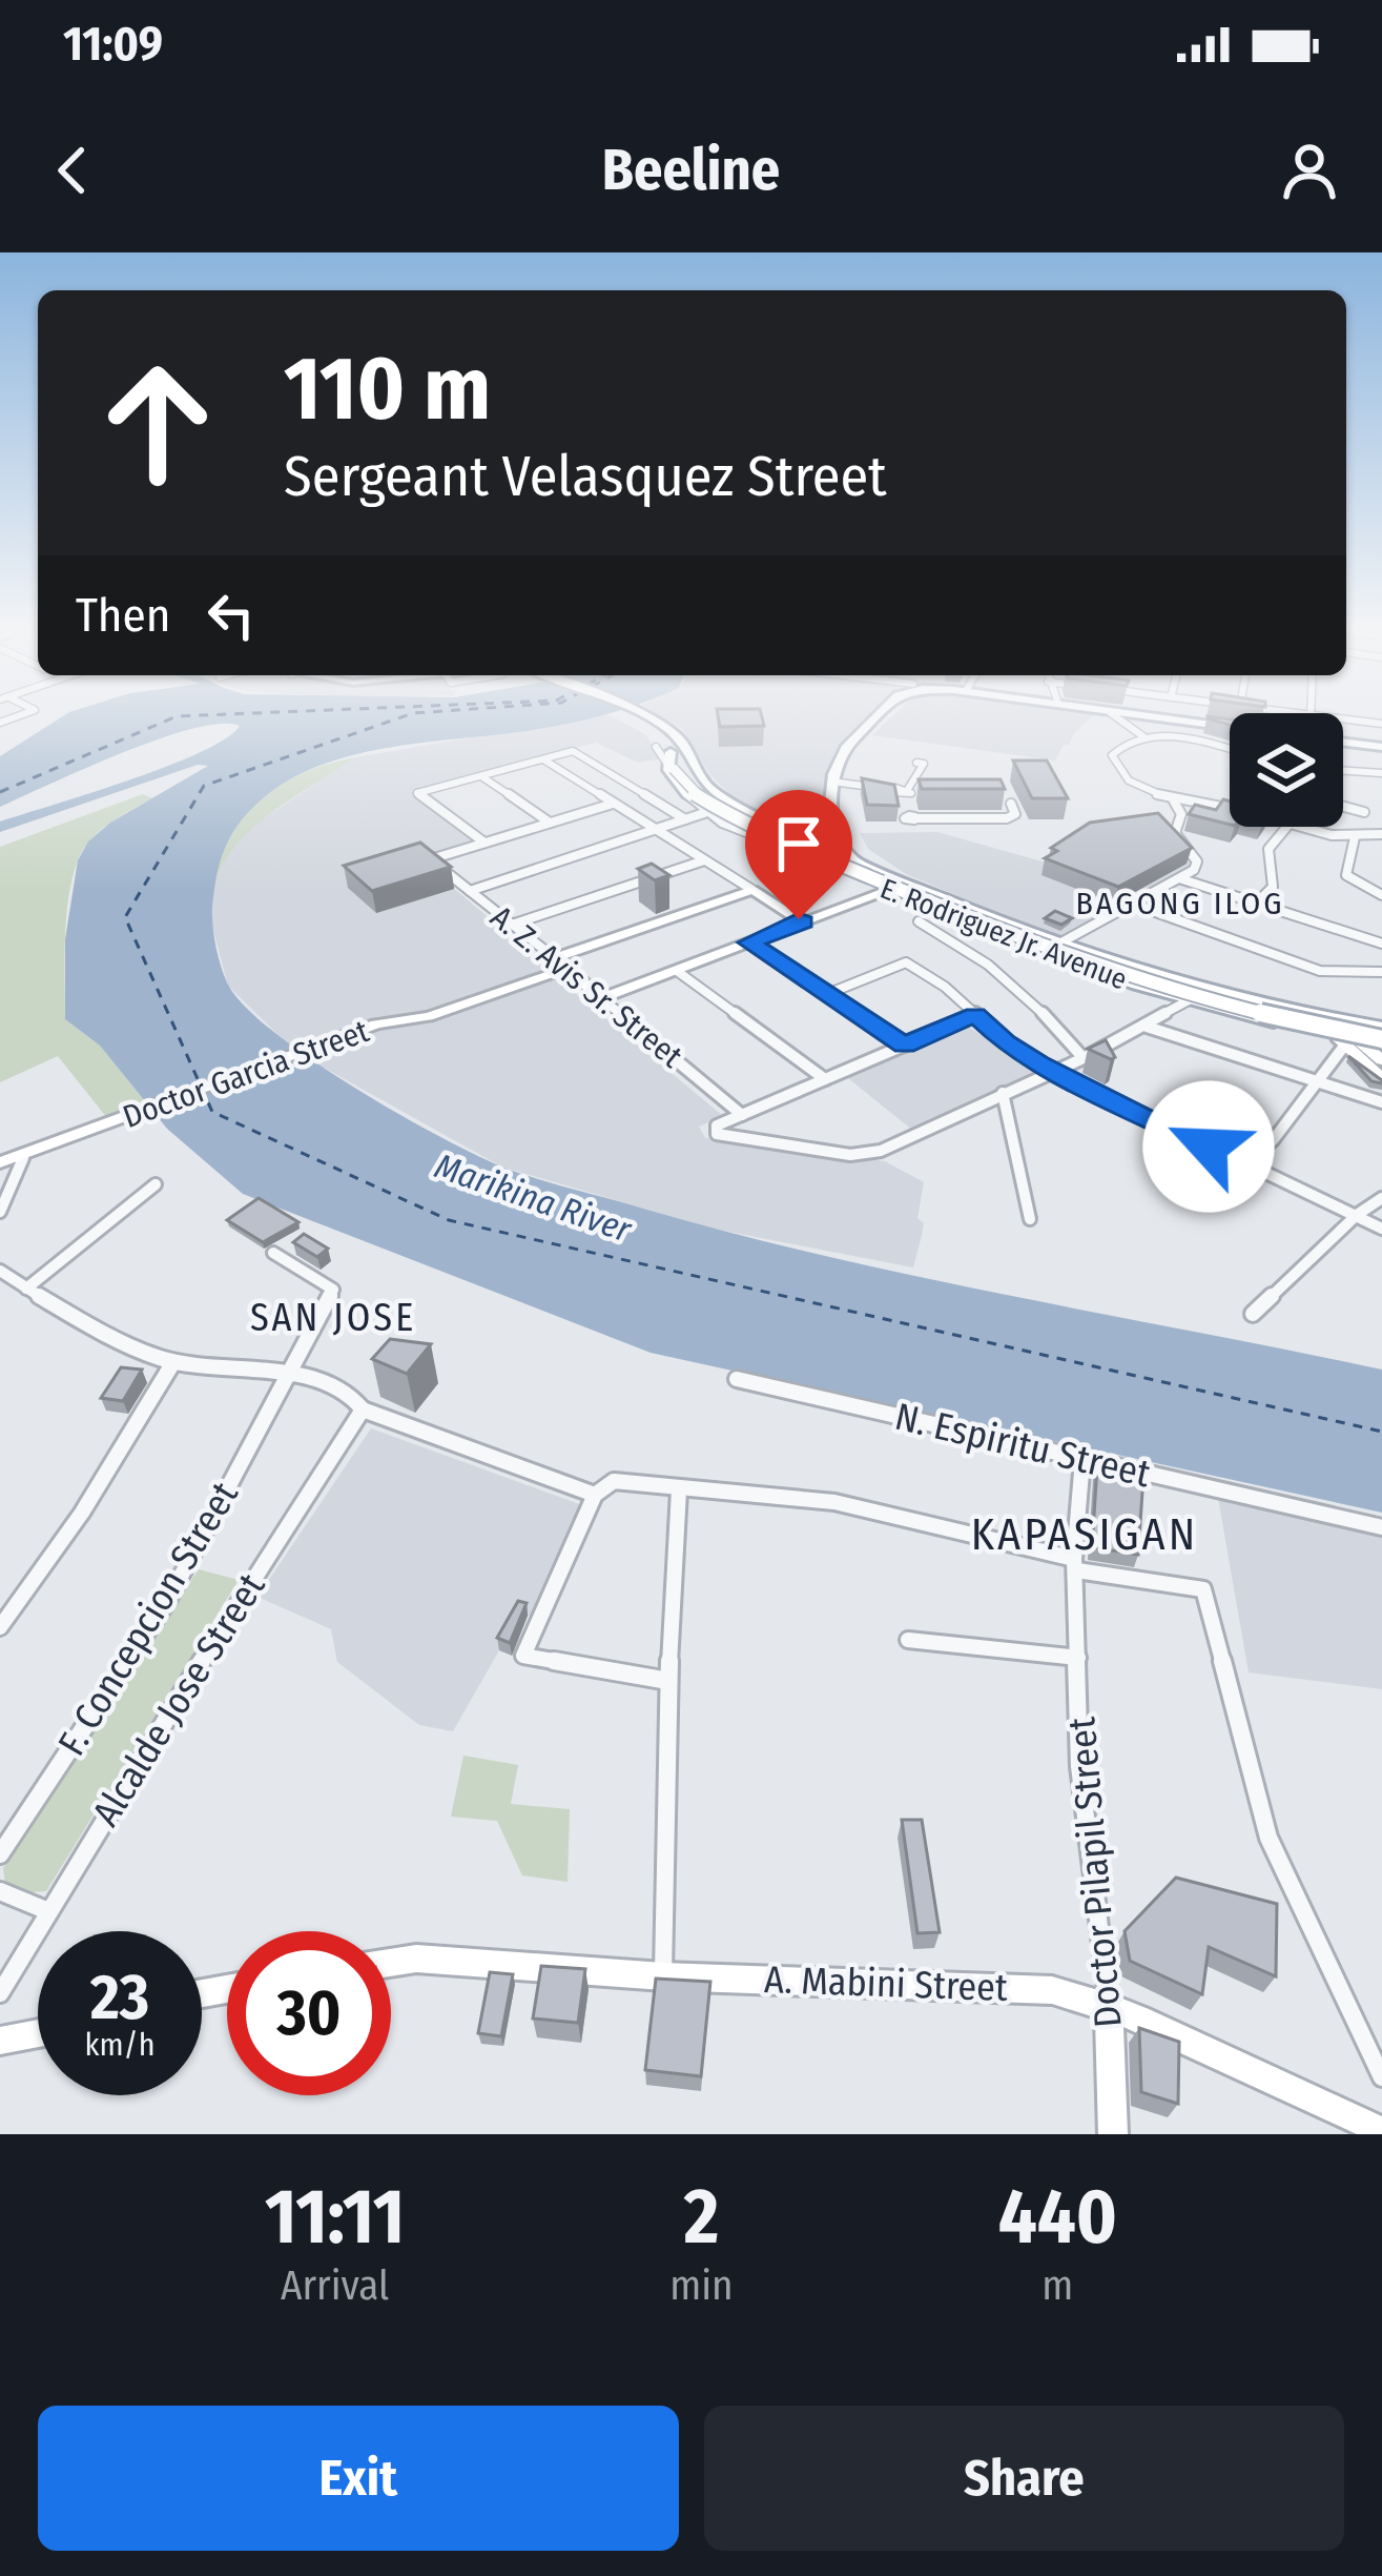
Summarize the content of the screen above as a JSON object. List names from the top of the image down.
{
  "streets": {
    "main road": ["E. Rodriguez Jr. Avenue"],
    "street": [
      "A. Z. Avis Sr. Street",
      "Doctor Garcia Street",
      "N. Espiritu Street",
      "F. Concepcion Street",
      "Alcalde Jose Street",
      "Doctor Pilapil Street",
      "A. Mabini Street"
    ]
  },
  "crossings": [
    ["A. Z. Avis Sr. Street", "Doctor Garcia Street"],
    ["N. Espiritu Street", "Doctor Pilapil Street"],
    ["Doctor Pilapil Street", "A. Mabini Street"]
  ],
  "districts": ["BAGONG ILOG", "SAN JOSE", "KAPASIGAN"],
  "water": ["Marikina River"],
  "page": {
    "status": "11:09",
    "header": "Beeline",
    "turn": ["110 m", "Sergeant Velasquez Street"],
    "then": "Then",
    "speed": "23 km/h",
    "limit": "30",
    "eta": [
      "11:11",
      "Arrival",
      "2",
      "min",
      "440",
      "m"
    ],
    "buttons": ["Exit", "Share"]
  }
}
